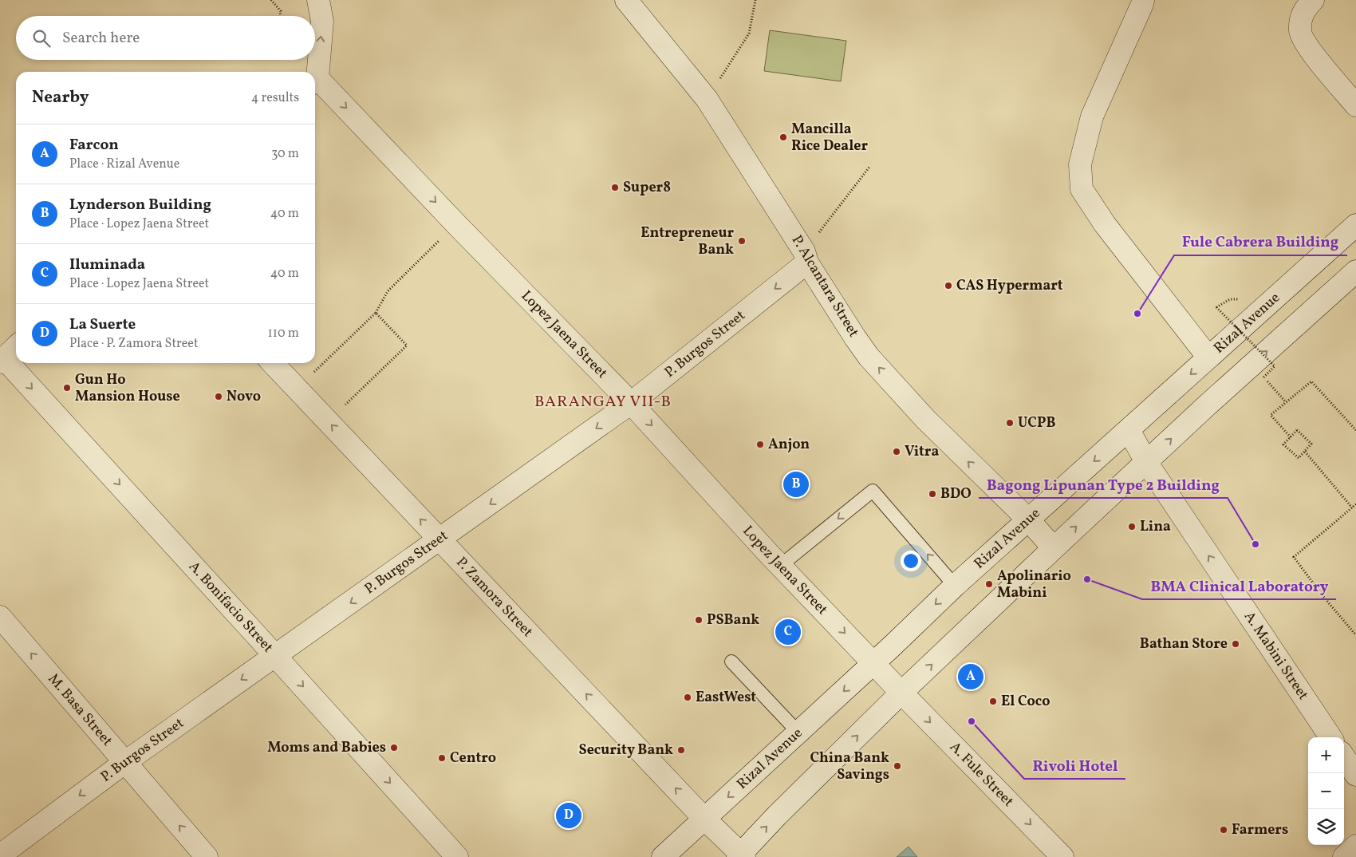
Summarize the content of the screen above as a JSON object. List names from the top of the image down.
{
  "streets": {
    "street": [
      "P. Alcantara Street",
      "Rizal Avenue",
      "Lopez Jaena Street",
      "P. Burgos Street",
      "P. Zamora Street",
      "A. Bonifacio Street",
      "A. Mabini Street",
      "M. Basa Street",
      "A. Fule Street"
    ]
  },
  "crossings": [
    ["P. Alcantara Street", "Rizal Avenue"],
    ["P. Alcantara Street", "P. Burgos Street"],
    ["Rizal Avenue", "Lopez Jaena Street"],
    ["Rizal Avenue", "P. Zamora Street"],
    ["Rizal Avenue", "A. Mabini Street"],
    ["Lopez Jaena Street", "P. Burgos Street"],
    ["Lopez Jaena Street", "A. Fule Street"],
    ["P. Burgos Street", "P. Zamora Street"],
    ["P. Burgos Street", "A. Bonifacio Street"],
    ["P. Burgos Street", "M. Basa Street"]
  ],
  "one_way": [
    "P. Alcantara Street",
    "Lopez Jaena Street",
    "P. Burgos Street",
    "P. Zamora Street",
    "A. Bonifacio Street",
    "A. Mabini Street",
    "M. Basa Street",
    "A. Fule Street"
  ],
  "districts": ["BARANGAY VII-B"],
  "places": [
    "Mancilla Rice Dealer",
    "Super8",
    "Entrepreneur Bank",
    "CAS Hypermart",
    "Fule Cabrera Building",
    "Gun Ho Mansion House",
    "Novo",
    "UCPB",
    "Anjon",
    "Vitra",
    "BDO",
    "Lina",
    "Bagong Lipunan Type 2 Building",
    "BMA Clinical Laboratory",
    "Apolinario Mabini",
    "PSBank",
    "Bathan Store",
    "EastWest",
    "El Coco",
    "Rivoli Hotel",
    "Moms and Babies",
    "Security Bank",
    "Centro",
    "China Bank Savings",
    "Farmers"
  ],
  "page": {
    "search": "Search here",
    "heading": ["Nearby", "4 results"],
    "list": [
      {
        "mark": "A",
        "name": "Farcon",
        "note": "Place · Rizal Avenue",
        "value": "30 m"
      },
      {
        "mark": "B",
        "name": "Lynderson Building",
        "note": "Place · Lopez Jaena Street",
        "value": "40 m"
      },
      {
        "mark": "C",
        "name": "Iluminada",
        "note": "Place · Lopez Jaena Street",
        "value": "40 m"
      },
      {
        "mark": "D",
        "name": "La Suerte",
        "note": "Place · P. Zamora Street",
        "value": "110 m"
      }
    ],
    "pins": [
      "B",
      "C",
      "A",
      "D"
    ],
    "map_buttons": ["+", "−"]
  }
}
